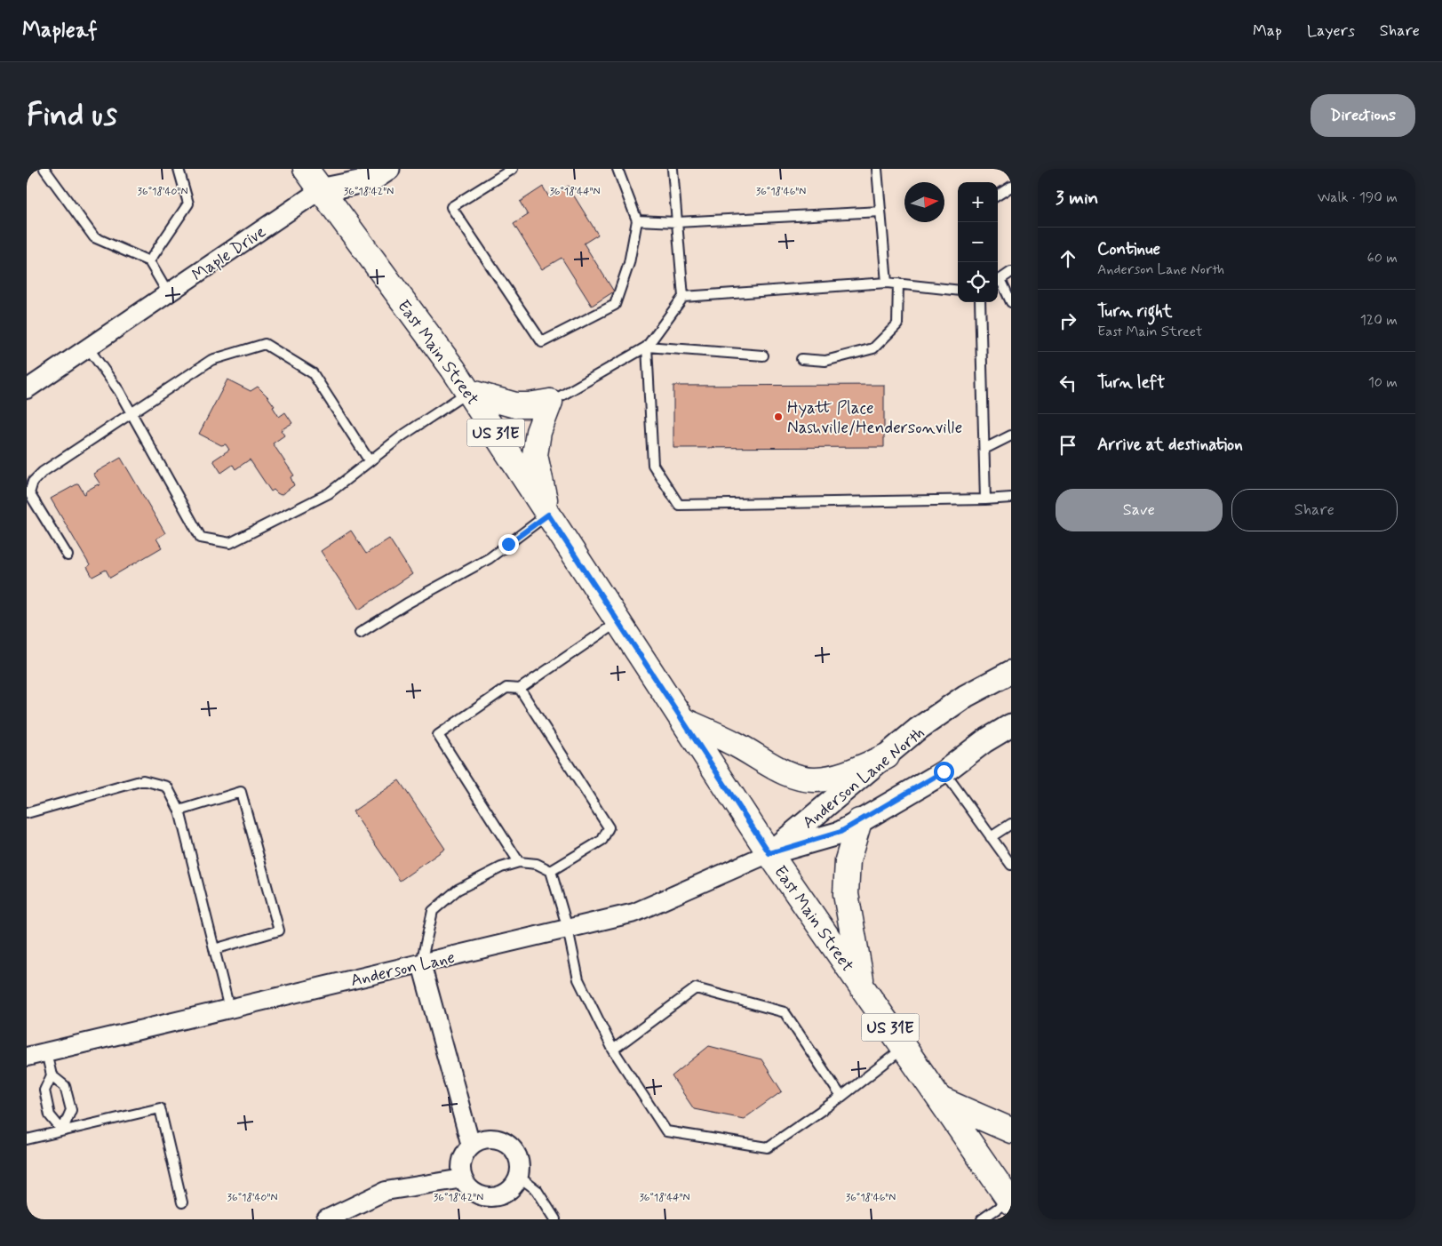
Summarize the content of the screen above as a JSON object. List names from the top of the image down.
{
  "streets": {
    "main road": ["East Main Street", "US 31E"],
    "street": ["Maple Drive", "Anderson Lane North", "Anderson Lane"]
  },
  "crossings": [
    ["Maple Drive", "East Main Street"],
    ["East Main Street", "Anderson Lane North"],
    ["East Main Street", "Anderson Lane"],
    ["Anderson Lane North", "Anderson Lane"]
  ],
  "places": ["Hyatt Place Nashville/Hendersonville"],
  "north": "right",
  "page": {
    "header": "Mapleaf",
    "nav": ["Map", "Layers", "Share"],
    "buttons": [
      "Directions",
      ["Save", "Share"]
    ],
    "title": "Find us",
    "heading": ["3 min", "Walk · 190 m"],
    "map_buttons": ["+", "−"],
    "list": [
      ["Continue", "Anderson Lane North", "60 m"],
      ["Turn right", "East Main Street", "120 m"],
      ["Turn left", "10 m"],
      "Arrive at destination"
    ]
  },
  "coordinates": [
    "36°18'40\"N",
    "36°18'42\"N",
    "36°18'44\"N",
    "36°18'46\"N"
  ]
}
